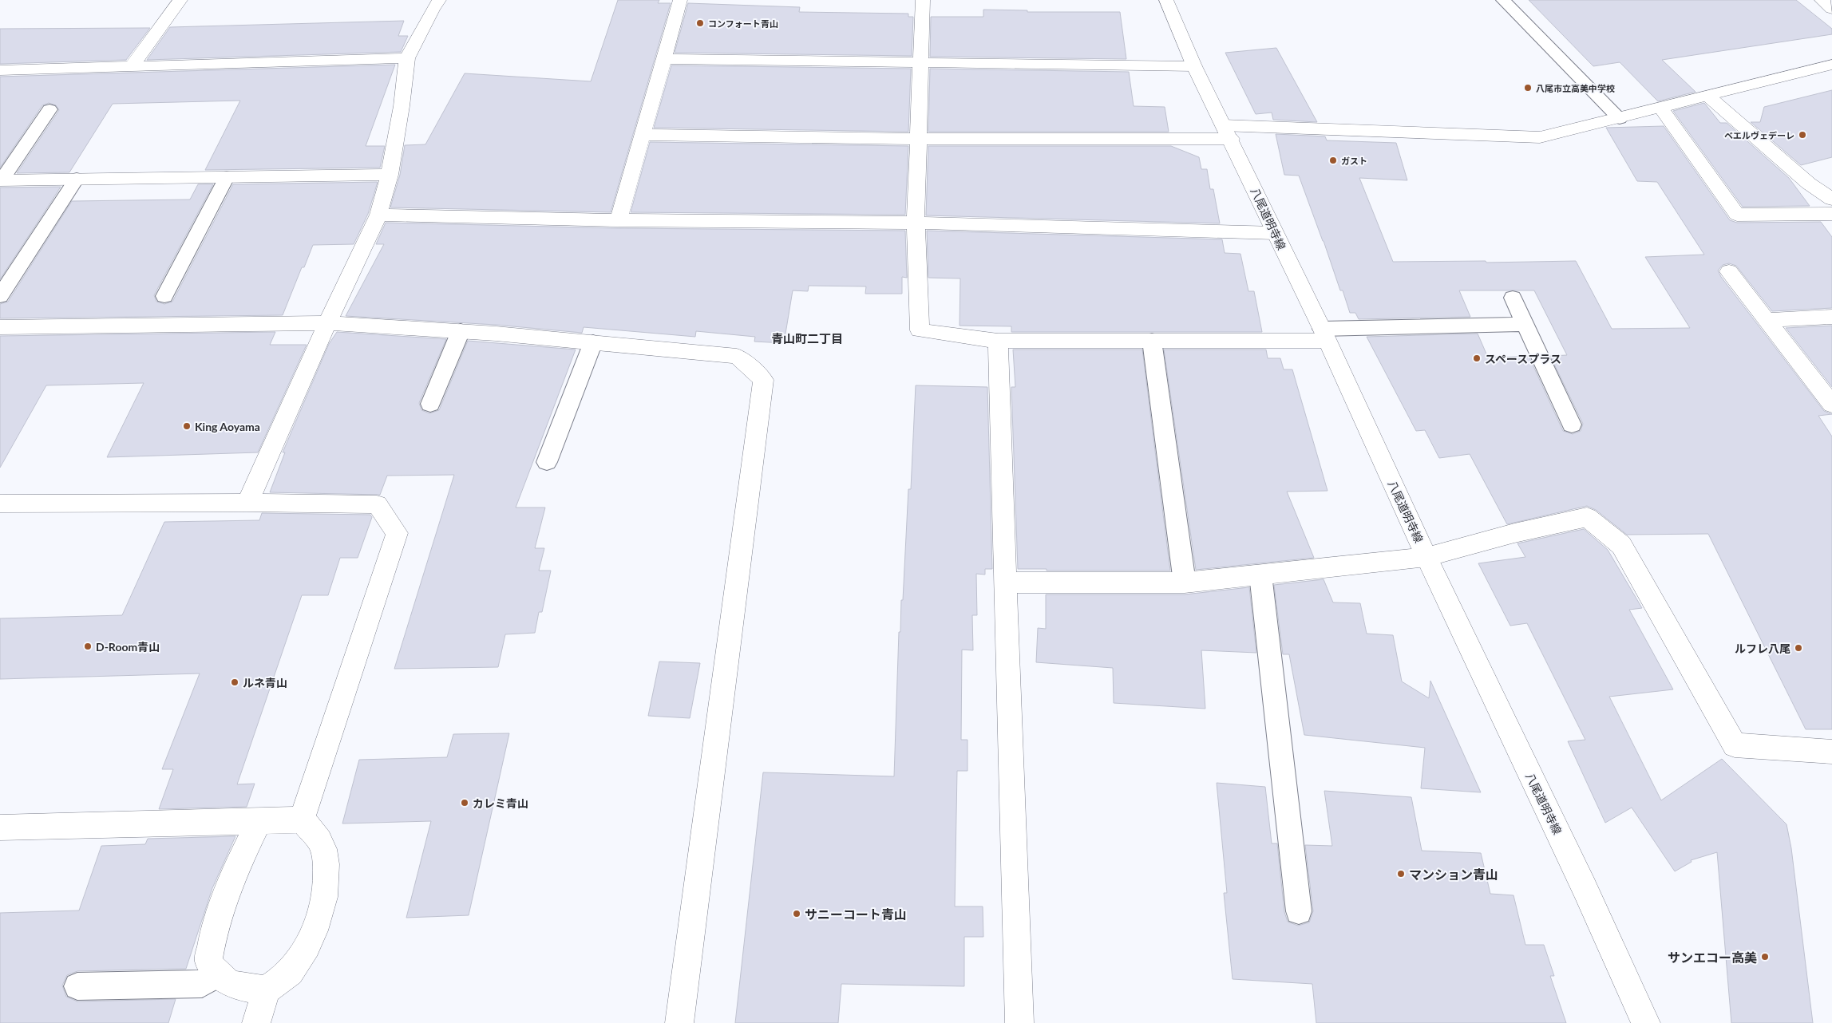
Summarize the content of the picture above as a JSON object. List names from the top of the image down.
{
  "streets": {
    "street": ["八尾道明寺線"]
  },
  "districts": ["青山町二丁目"],
  "places": [
    "コンフォート青山",
    "八尾市立高美中学校",
    "ベエルヴェデーレ",
    "ガスト",
    "スペースプラス",
    "King Aoyama",
    "D-Room青山",
    "ルフレ八尾",
    "ルネ青山",
    "カレミ青山",
    "マンション青山",
    "サニーコート青山",
    "サンエコー高美"
  ]
}
